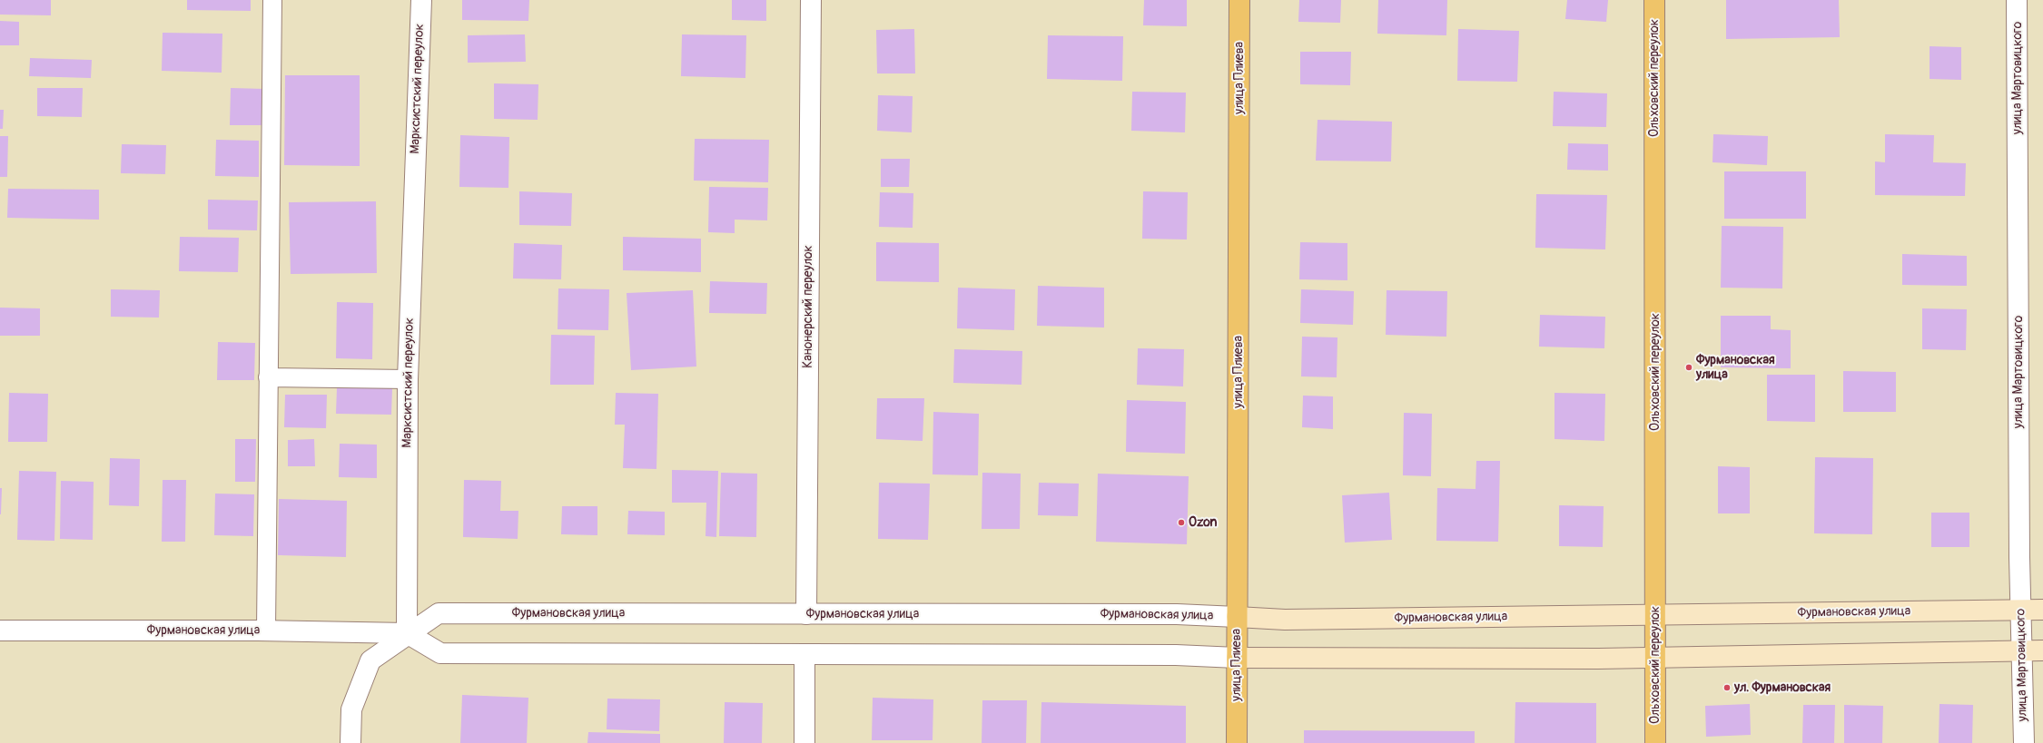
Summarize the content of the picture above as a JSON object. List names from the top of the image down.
{
  "streets": {
    "main road": ["улица Плиева", "Ольховский переулок", "Фурмановская улица"],
    "street": ["улица Мартовицкого", "Марксистский переулок", "Канонерский переулок"]
  },
  "crossings": [
    ["улица Плиева", "Фурмановская улица"],
    ["Ольховский переулок", "Фурмановская улица"],
    ["улица Мартовицкого", "Фурмановская улица"],
    ["Марксистский переулок", "Фурмановская улица"],
    ["Канонерский переулок", "Фурмановская улица"]
  ],
  "places": ["Фурмановская улица", "Ozon", "ул. Фурмановская"]
}
